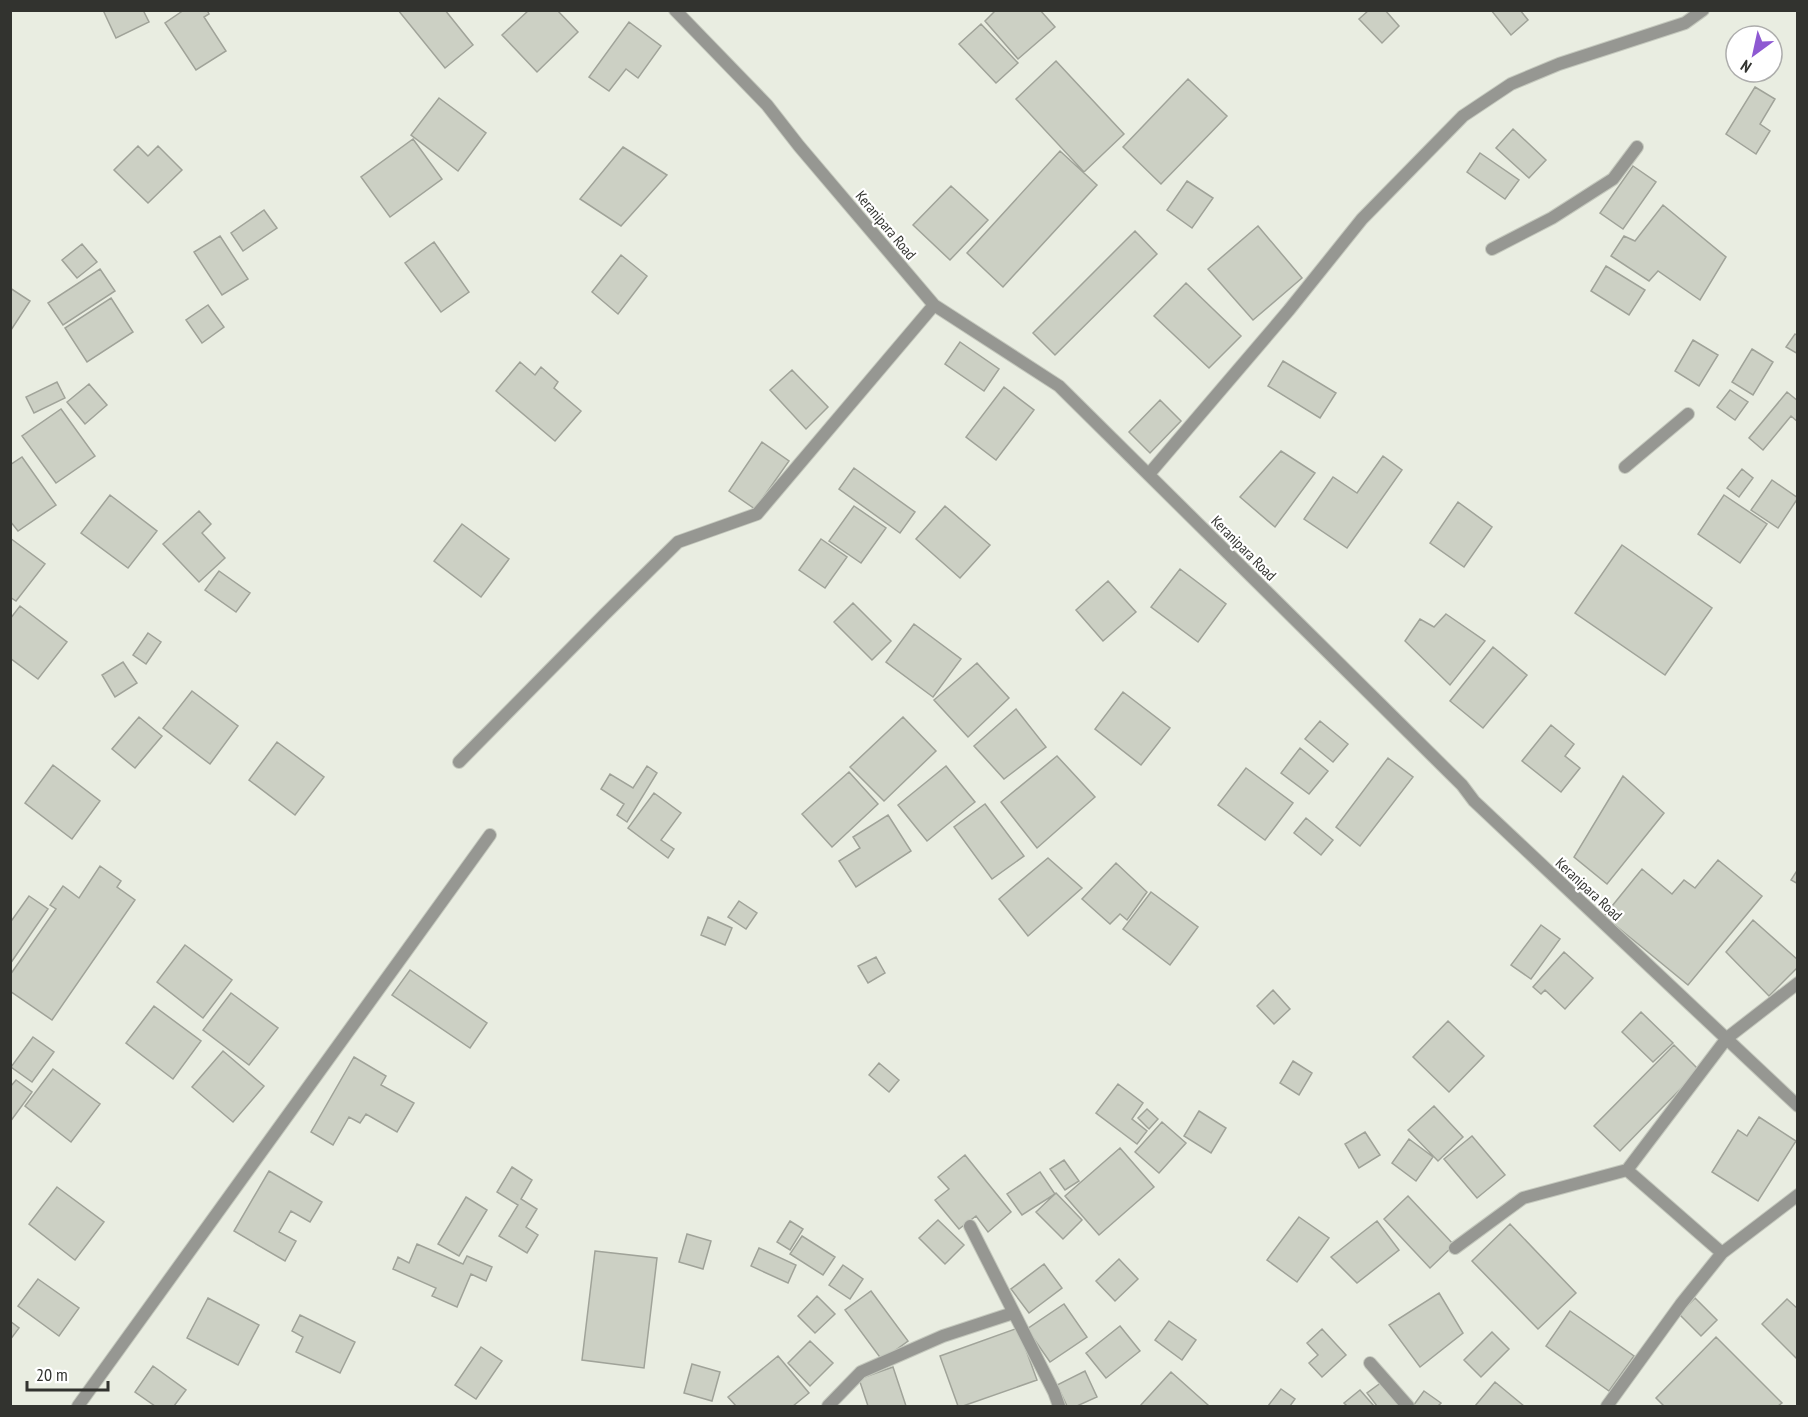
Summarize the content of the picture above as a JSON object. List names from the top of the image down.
{
  "streets": {
    "street": ["Keranipara Road"]
  },
  "scale_bar": "20 m",
  "north": "bottom left"
}
